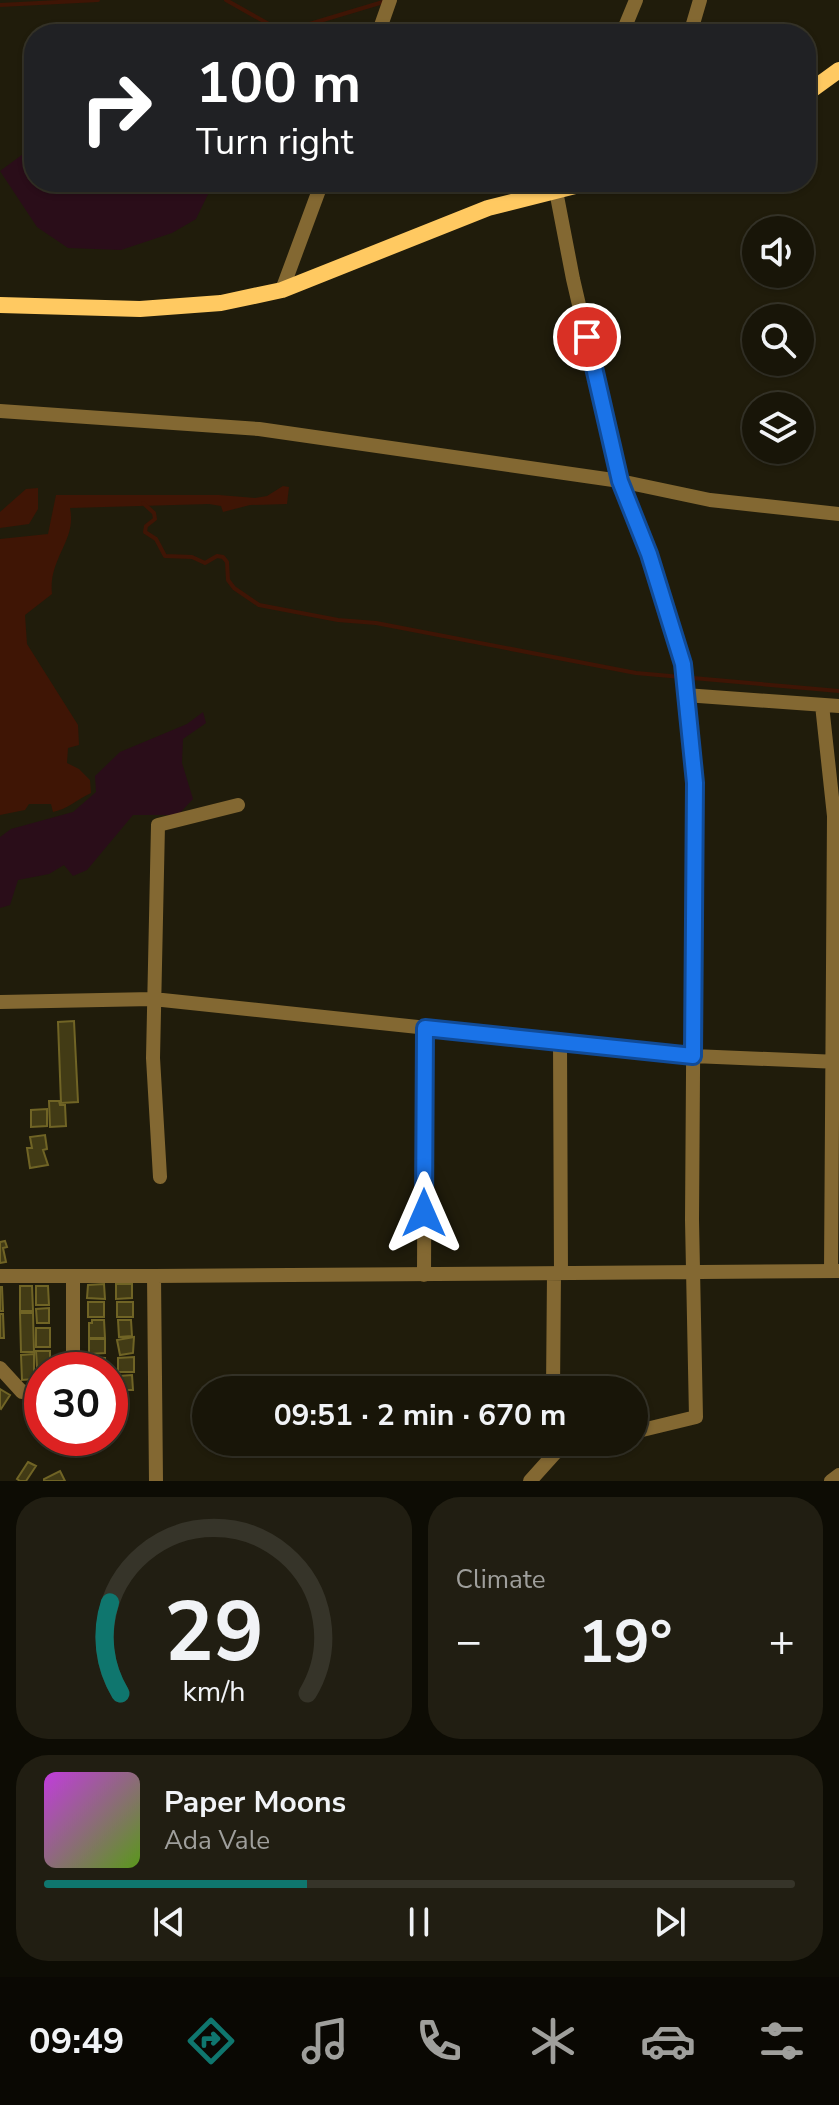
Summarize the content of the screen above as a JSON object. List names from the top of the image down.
{
  "page": {
    "turn": ["100 m", "Turn right"],
    "limit": "30",
    "trip": "09:51 · 2 min · 670 m",
    "tile": "Climate",
    "heat": ["−", "19°", "+"],
    "song": ["Paper Moons", "Ada Vale"],
    "tabs": "09:49",
    "gauge": ["29", "km/h"]
  }
}
